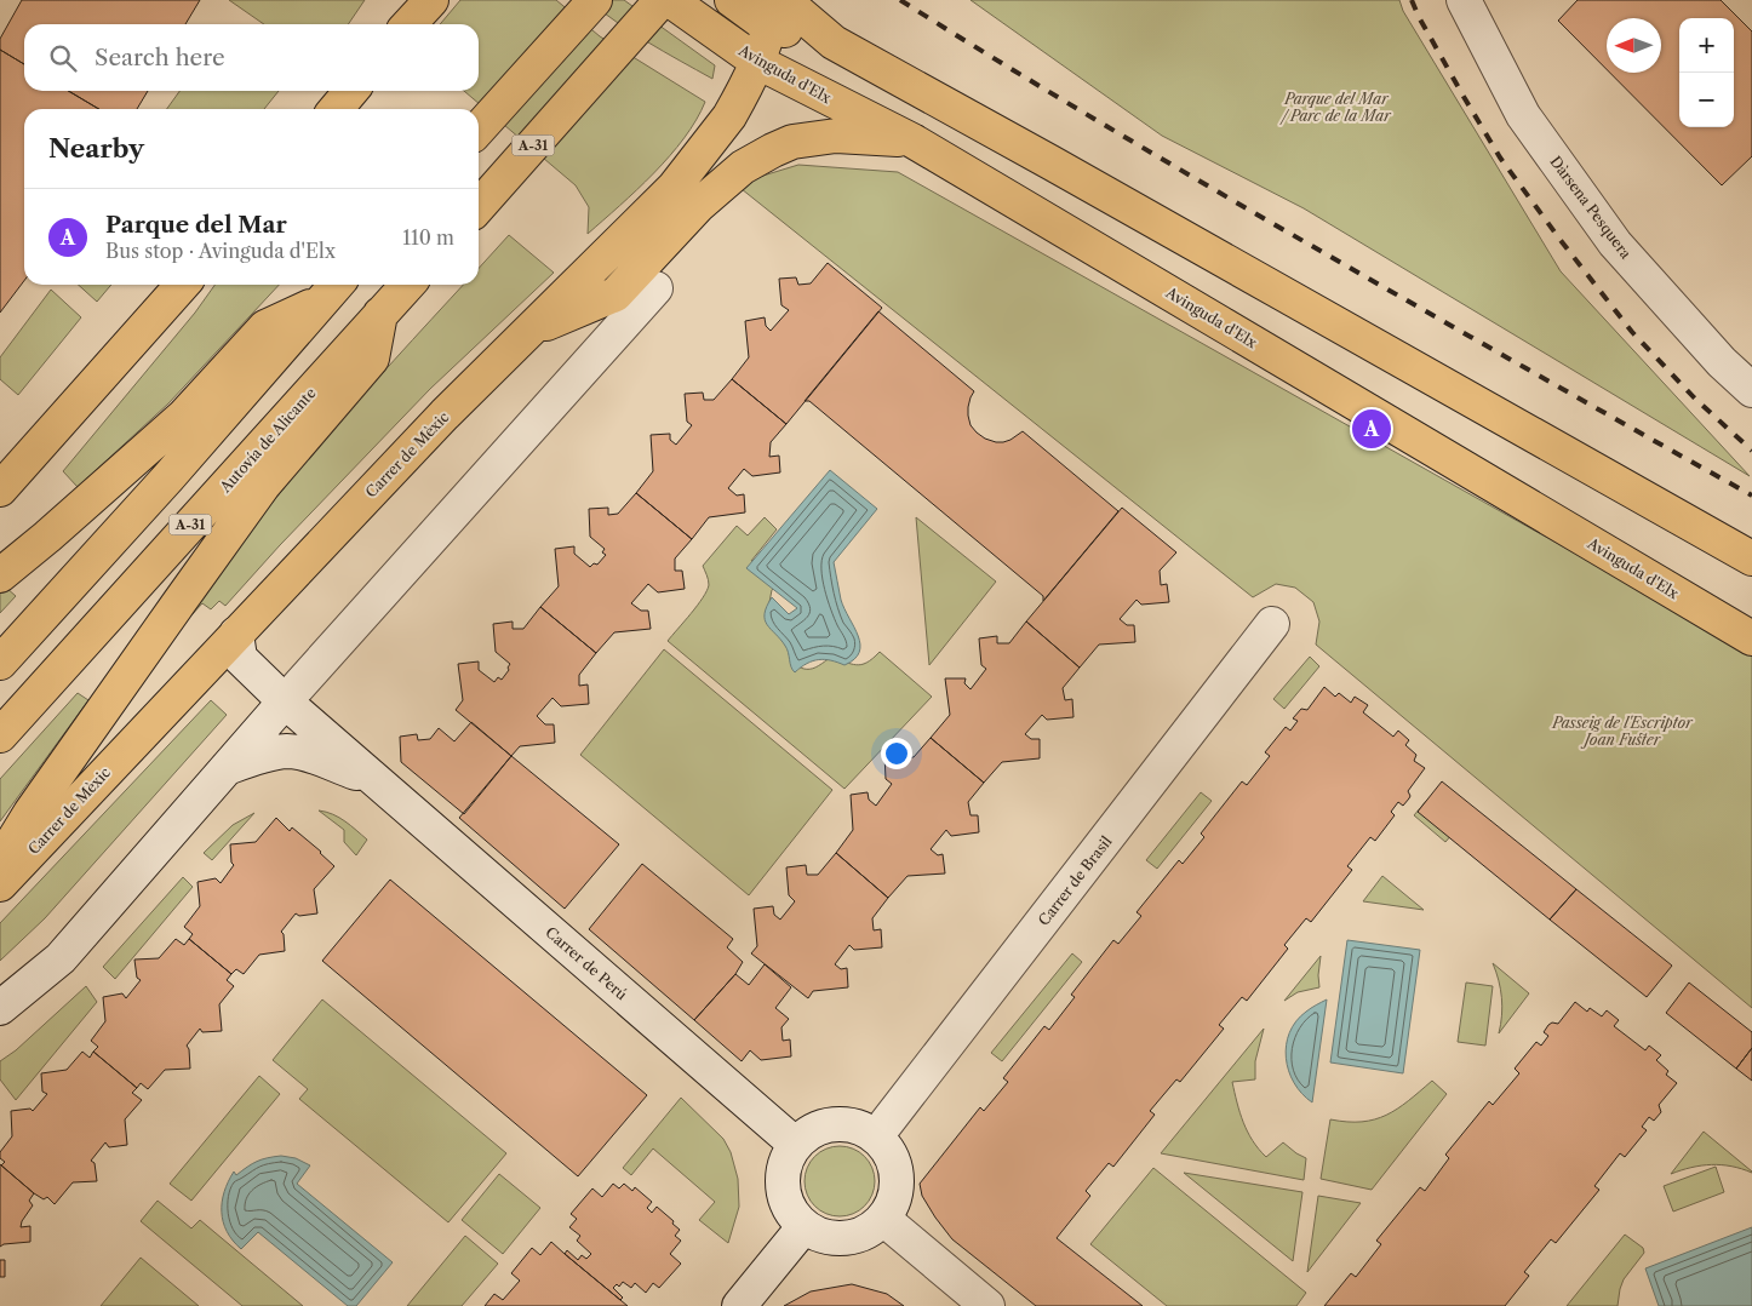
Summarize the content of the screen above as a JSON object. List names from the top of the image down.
{
  "streets": {
    "main road": [
      "Avinguda d'Elx",
      "A-31",
      "Autovía de Alicante",
      "Carrer de Mèxic"
    ],
    "street": ["Dàrsena Pesquera", "Carrer de Brasil", "Carrer de Perú"]
  },
  "crossings": [
    ["Avinguda d'Elx", "Carrer de Mèxic"],
    ["Carrer de Mèxic", "Carrer de Perú"],
    ["Carrer de Brasil", "Carrer de Perú"]
  ],
  "parks": ["Parque del Mar / Parc de la Mar", "Passeig de l'Escriptor Joan Fuster"],
  "north": "left",
  "page": {
    "map_buttons": ["+", "−"],
    "search": "Search here",
    "heading": "Nearby",
    "list": [
      {
        "mark": "A",
        "name": "Parque del Mar",
        "note": "Bus stop · Avinguda d'Elx",
        "value": "110 m"
      }
    ],
    "pins": "A"
  }
}
